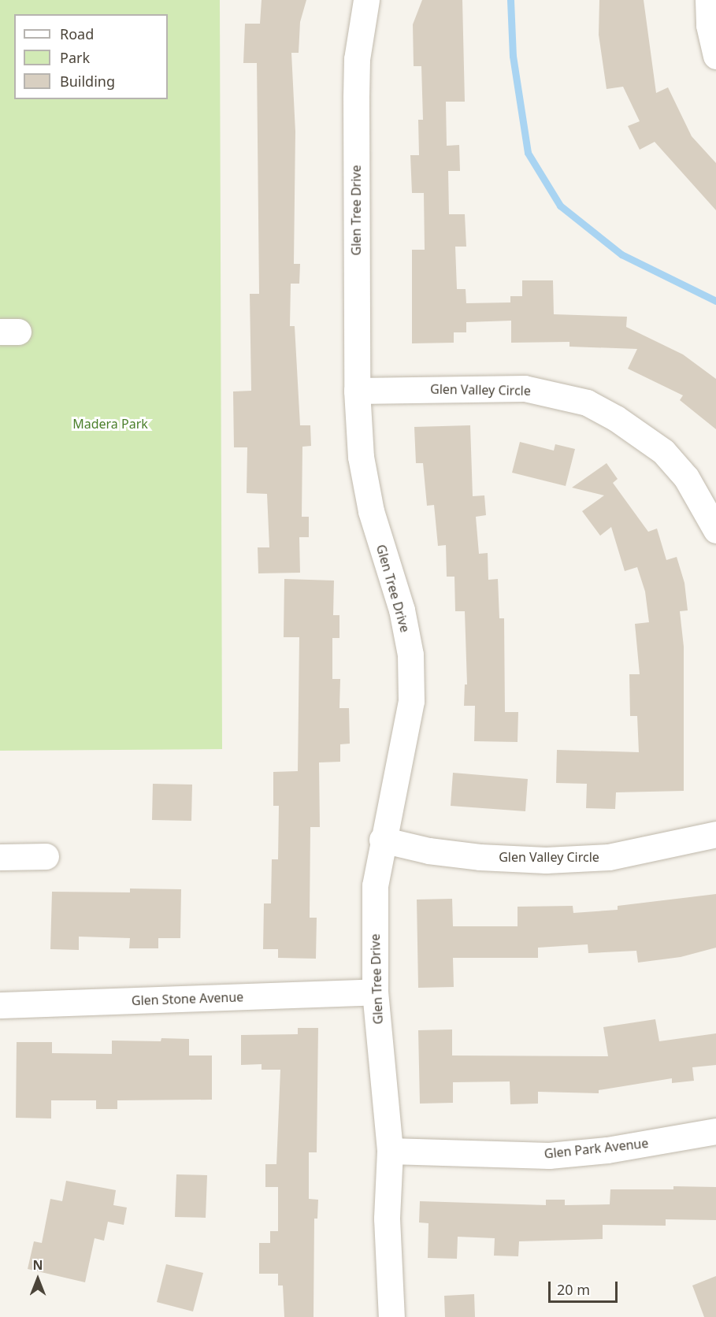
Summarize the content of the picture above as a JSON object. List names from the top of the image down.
{
  "streets": {
    "street": [
      "Glen Tree Drive",
      "Glen Valley Circle",
      "Glen Stone Avenue",
      "Glen Park Avenue"
    ]
  },
  "crossings": [
    ["Glen Tree Drive", "Glen Valley Circle"],
    ["Glen Tree Drive", "Glen Stone Avenue"],
    ["Glen Tree Drive", "Glen Park Avenue"]
  ],
  "parks": ["Madera Park"],
  "legend": ["Road", "Park", "Building"],
  "scale_bar": "20 m",
  "north": "top"
}
